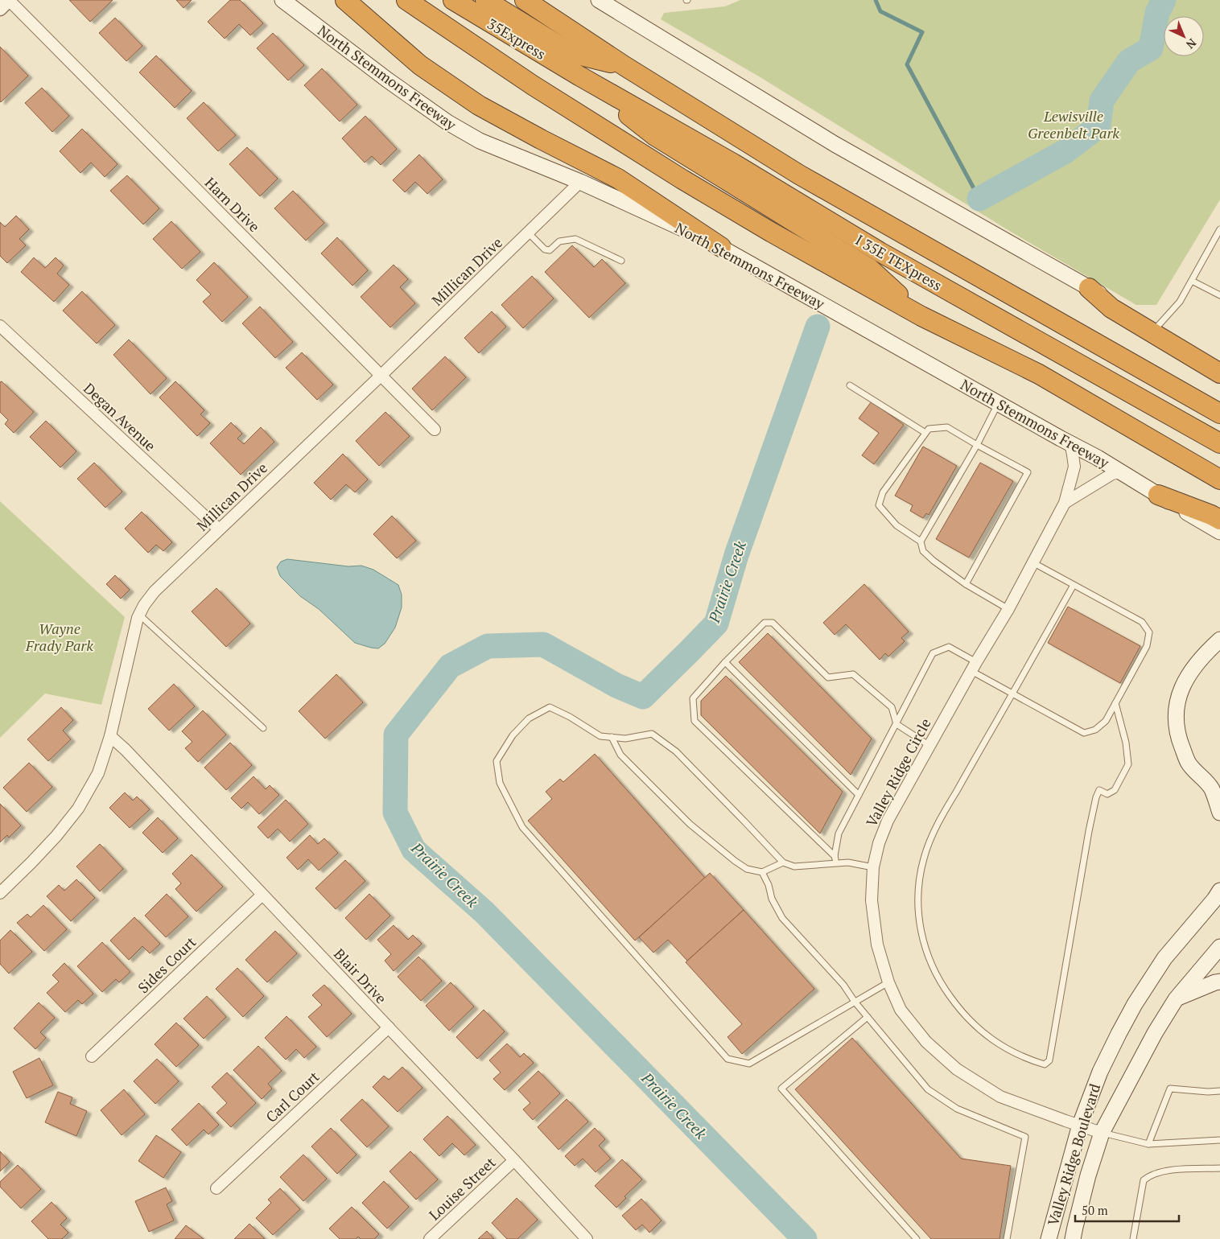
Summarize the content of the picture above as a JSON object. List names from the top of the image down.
{
  "streets": {
    "highway": ["35Express", "I 35E TEXpress"],
    "main road": ["North Stemmons Freeway", "Valley Ridge Boulevard"],
    "street": [
      "Harn Drive",
      "Millican Drive",
      "Degan Avenue",
      "Valley Ridge Circle",
      "Sides Court",
      "Blair Drive",
      "Carl Court",
      "Louise Street"
    ]
  },
  "crossings": [
    ["35Express", "I 35E TEXpress"],
    ["North Stemmons Freeway", "Millican Drive"],
    ["North Stemmons Freeway", "Valley Ridge Circle"],
    ["Harn Drive", "Millican Drive"],
    ["Millican Drive", "Degan Avenue"],
    ["Millican Drive", "Blair Drive"],
    ["Valley Ridge Circle", "Valley Ridge Boulevard"],
    ["Sides Court", "Blair Drive"],
    ["Blair Drive", "Carl Court"],
    ["Blair Drive", "Louise Street"]
  ],
  "water": ["Prairie Creek"],
  "parks": ["Lewisville Greenbelt Park", "Wayne Frady Park"],
  "scale_bar": "50 m",
  "north": "bottom right"
}
